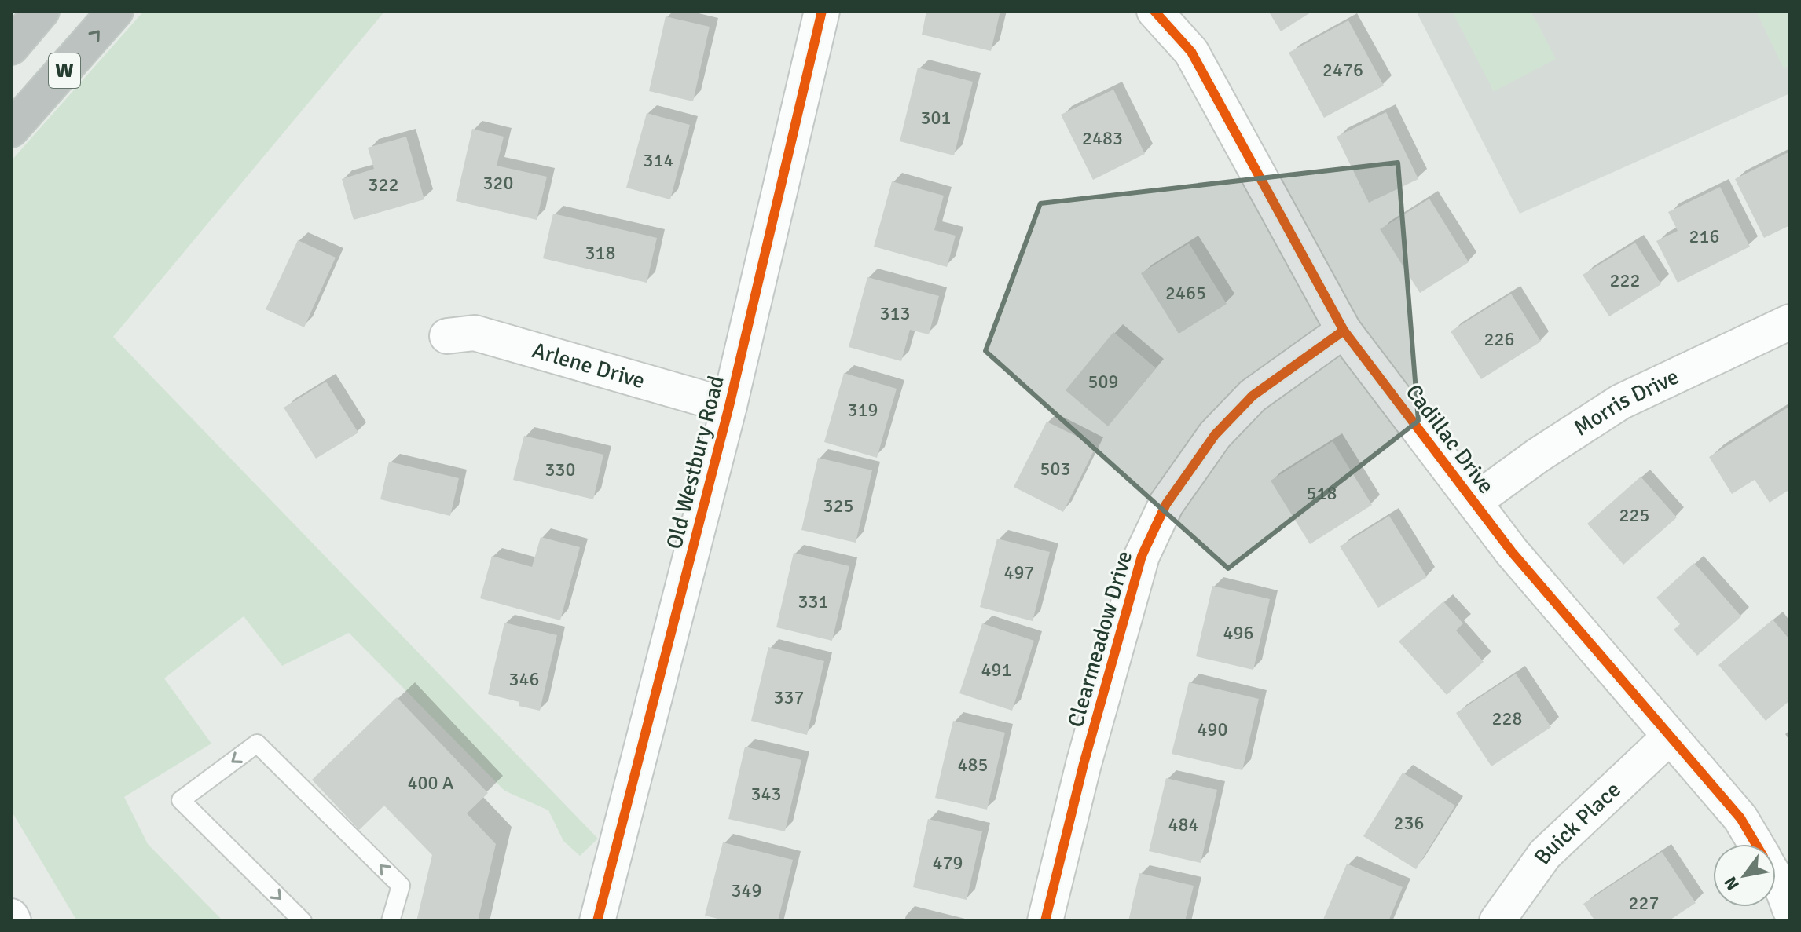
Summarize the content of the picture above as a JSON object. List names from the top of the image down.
{
  "streets": {
    "highway": ["W"],
    "street": [
      "Arlene Drive",
      "Morris Drive",
      "Cadillac Drive",
      "Old Westbury Road",
      "Clearmeadow Drive",
      "Buick Place"
    ]
  },
  "crossings": [
    ["Arlene Drive", "Old Westbury Road"],
    ["Morris Drive", "Cadillac Drive"],
    ["Cadillac Drive", "Clearmeadow Drive"],
    ["Cadillac Drive", "Buick Place"]
  ],
  "house_numbers": [
    "2476",
    "301",
    "2483",
    "314",
    "320",
    "322",
    "216",
    "318",
    "222",
    "2465",
    "313",
    "226",
    "509",
    "319",
    "503",
    "330",
    "518",
    "325",
    "225",
    "497",
    "331",
    "496",
    "491",
    "346",
    "337",
    "228",
    "490",
    "485",
    "400 A",
    "343",
    "236",
    "484",
    "479",
    "349",
    "227"
  ],
  "north": "bottom left"
}
